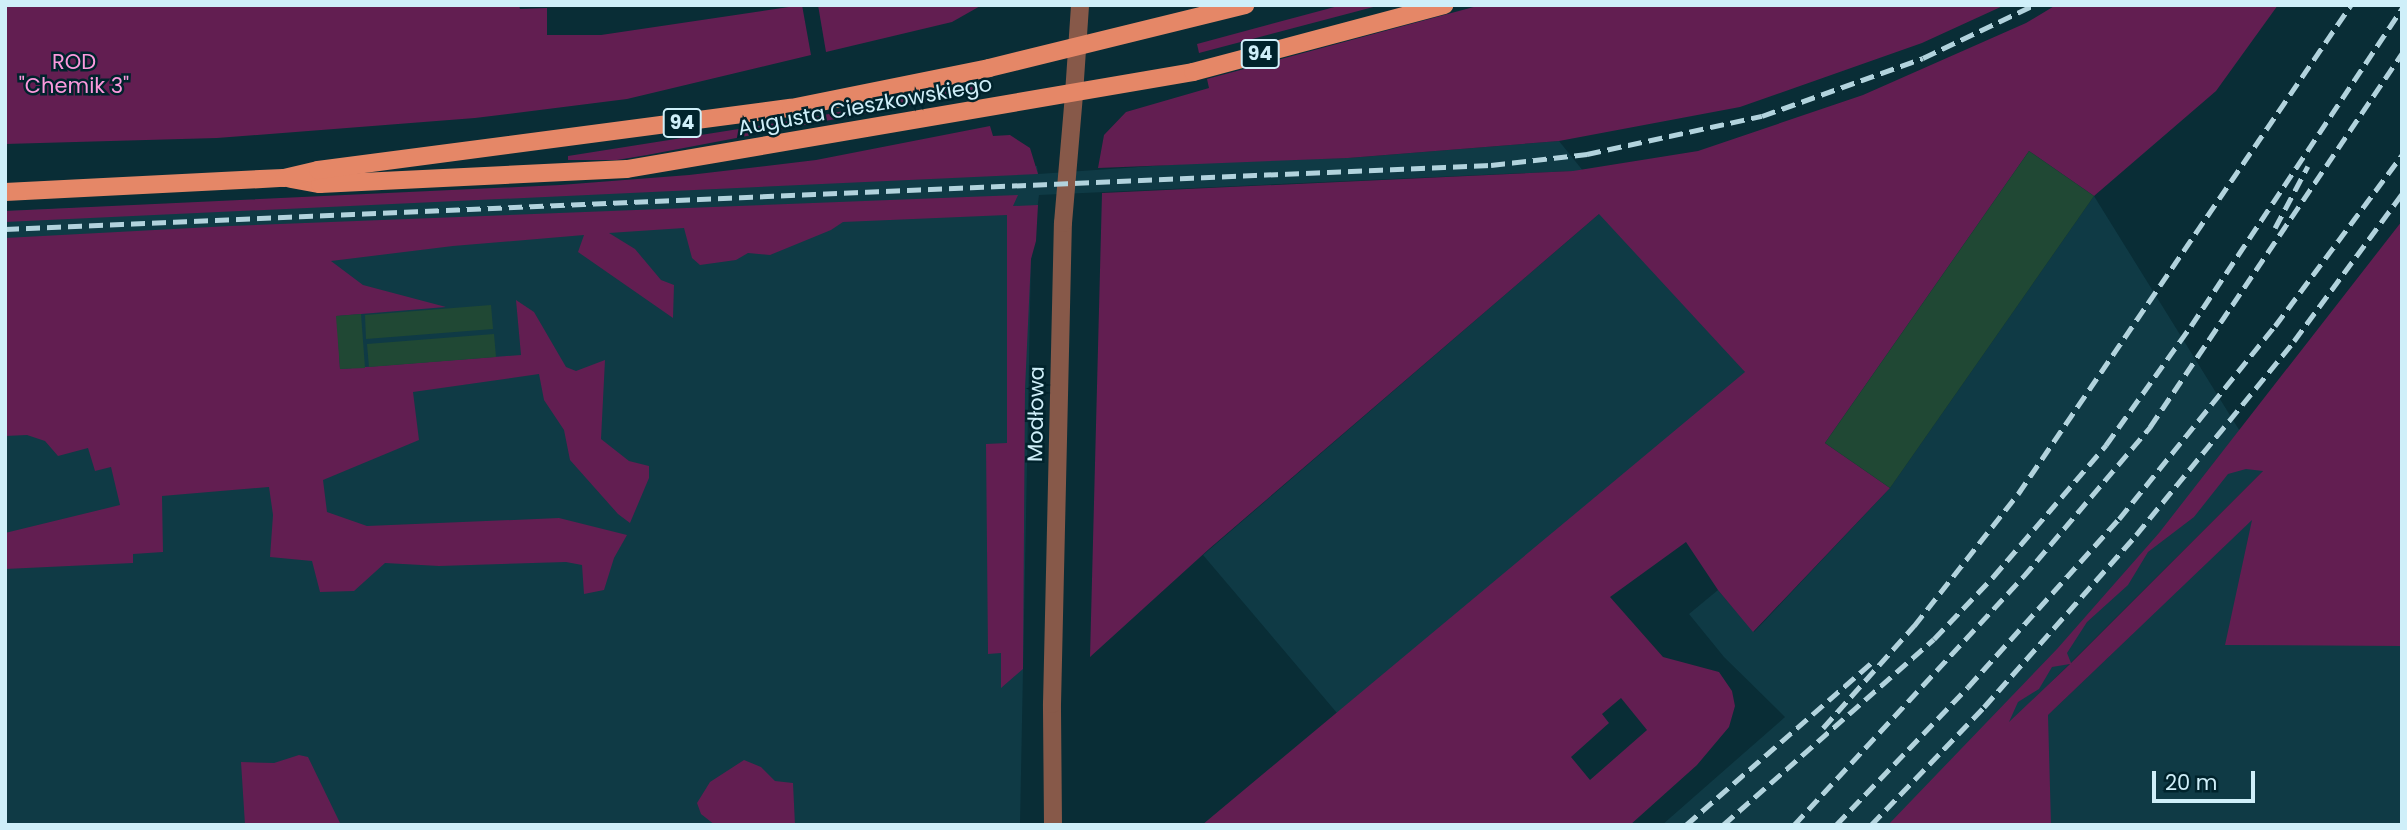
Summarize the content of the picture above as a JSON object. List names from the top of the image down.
{
  "streets": {
    "main road": ["94", "Augusta Cieszkowskiego"],
    "street": ["Modłowa"]
  },
  "crossings": [
    ["Augusta Cieszkowskiego", "Modłowa"]
  ],
  "parks": ["ROD \"Chemik 3\""],
  "scale_bar": "20 m"
}
